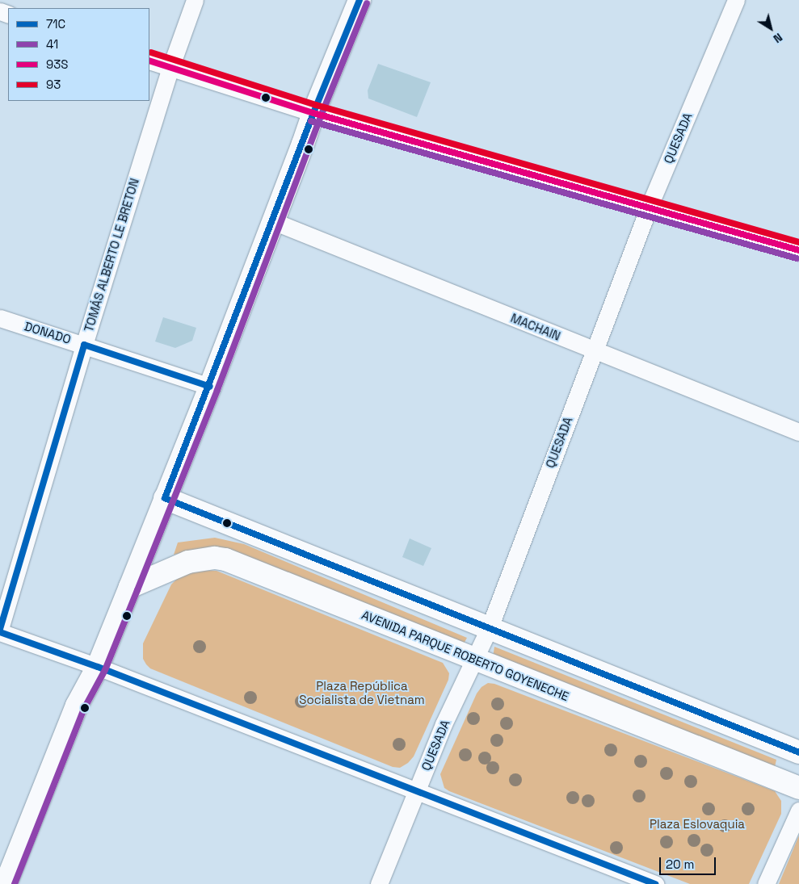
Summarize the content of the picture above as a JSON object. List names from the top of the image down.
{
  "streets": {
    "main road": ["AVENIDA PARQUE ROBERTO GOYENECHE"],
    "street": [
      "QUESADA",
      "TOMÁS ALBERTO LE BRETON",
      "MACHAIN",
      "DONADO"
    ]
  },
  "crossings": [
    ["QUESADA", "MACHAIN"],
    ["QUESADA", "AVENIDA PARQUE ROBERTO GOYENECHE"],
    ["TOMÁS ALBERTO LE BRETON", "DONADO"]
  ],
  "parks": ["Plaza República Socialista de Vietnam", "Plaza Eslovaquia"],
  "lines": [
    "transit line 71C",
    "transit line 41",
    "transit line 93",
    "transit line 93S"
  ],
  "legend": [
    "71C",
    "41",
    "93S",
    "93"
  ],
  "scale_bar": "20 m",
  "north": "bottom right"
}
